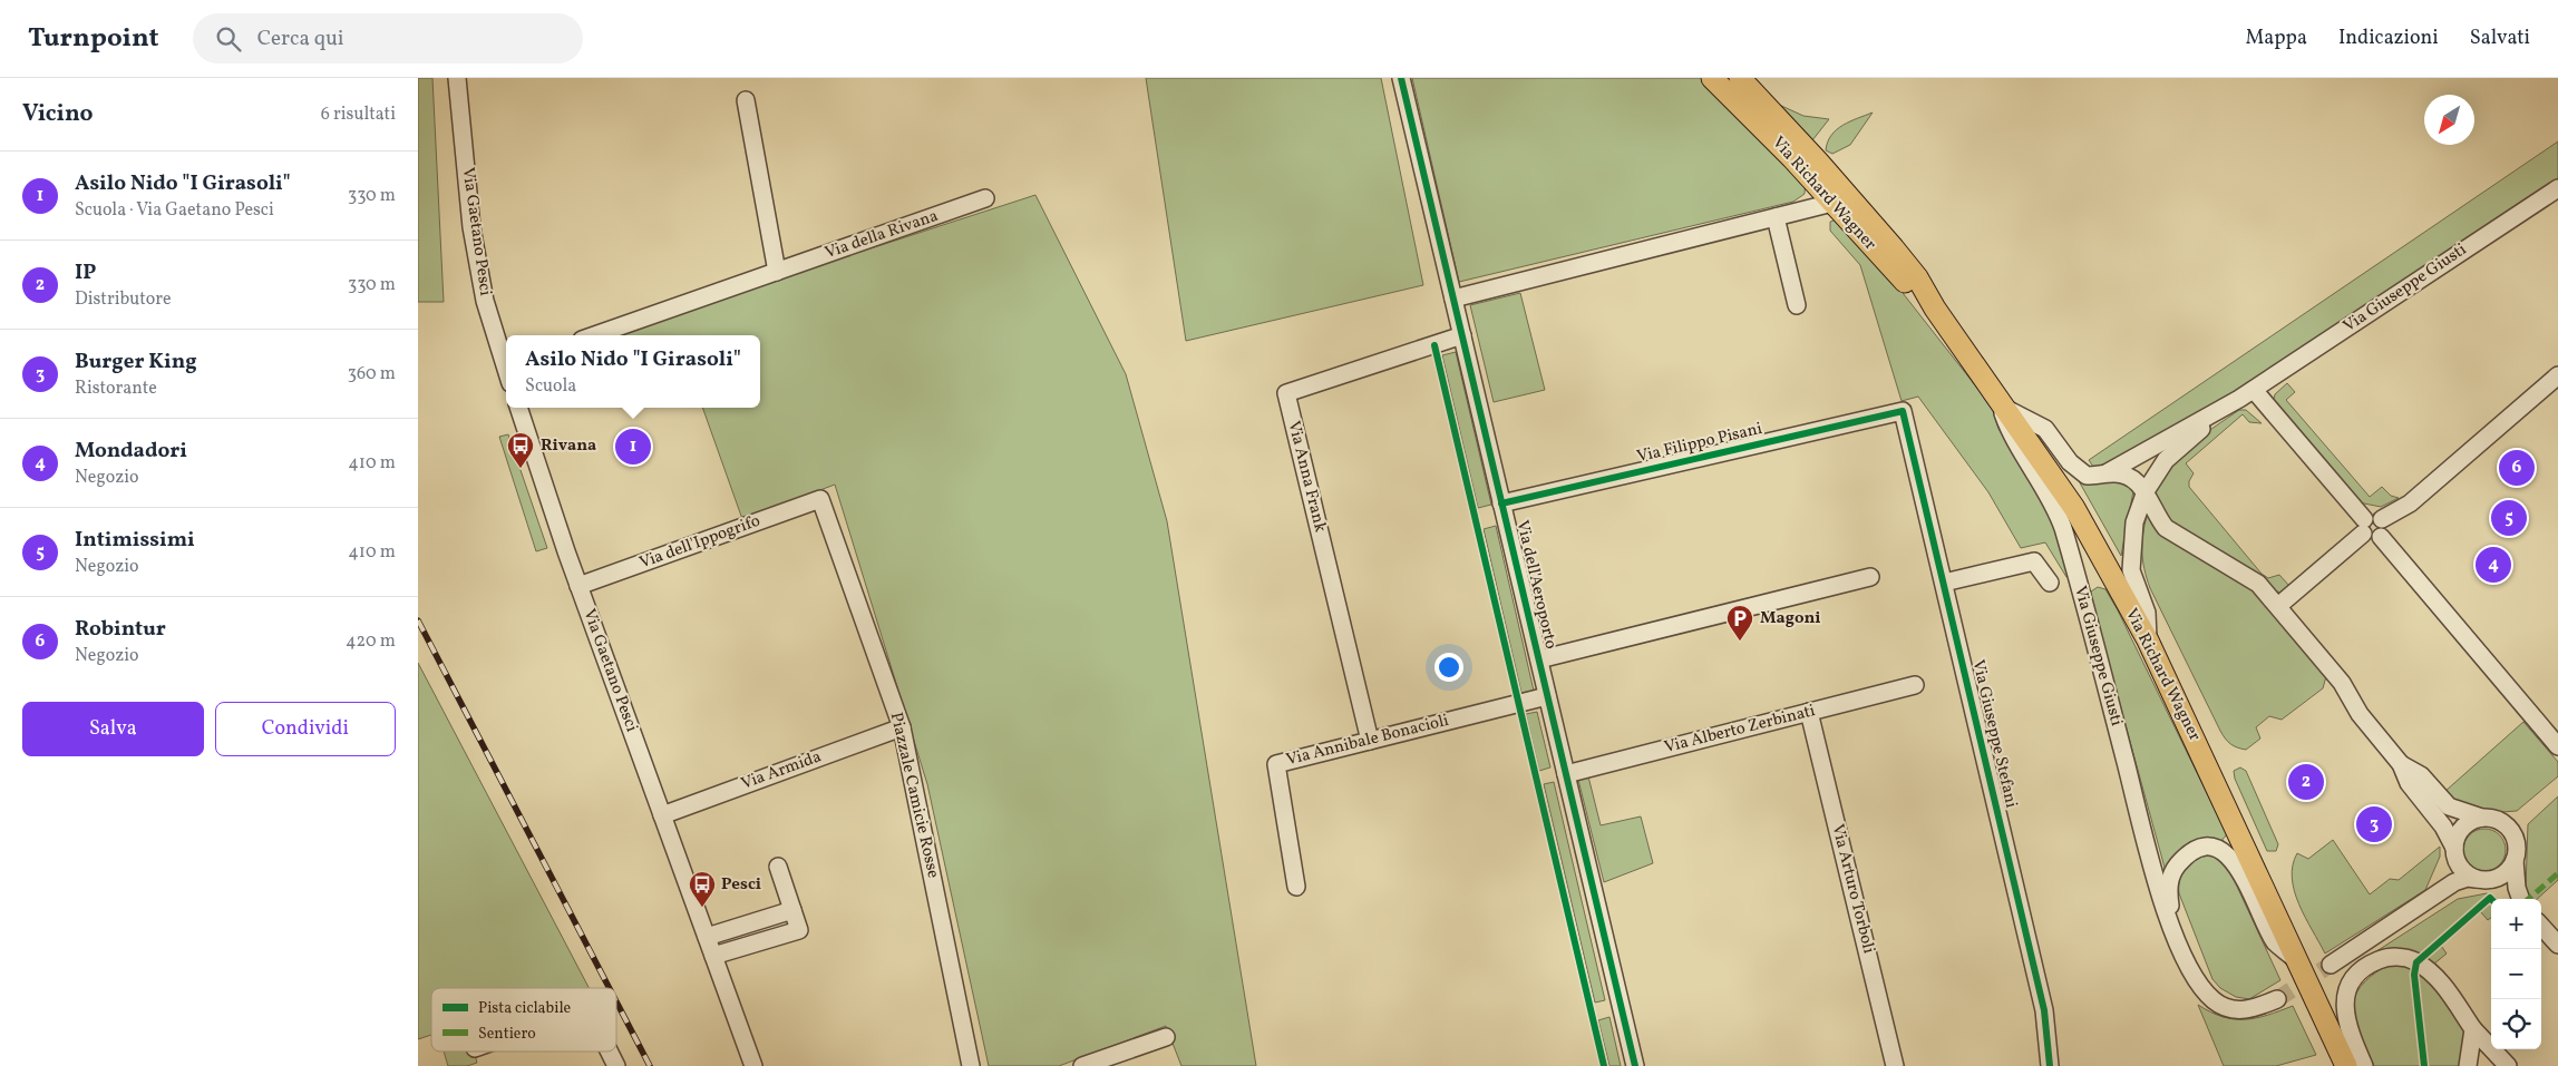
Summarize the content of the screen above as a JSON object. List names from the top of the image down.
{
  "streets": {
    "main road": ["Via Richard Wagner"],
    "street": [
      "Via Gaetano Pesci",
      "Via della Rivana",
      "Via Giuseppe Giusti",
      "Via Filippo Pisani",
      "Via Anna Frank",
      "Via dell'Ippogrifo",
      "Via dell'Aeroporto",
      "Via Alberto Zerbinati",
      "Via Giuseppe Stefani",
      "Via Annibale Bonacioli",
      "Via Armida",
      "Piazzale Camicie Rosse",
      "Via Arturo Torboli"
    ]
  },
  "crossings": [
    ["Via Richard Wagner", "Via Giuseppe Giusti"],
    ["Via Gaetano Pesci", "Via dell'Ippogrifo"],
    ["Via Gaetano Pesci", "Via Armida"],
    ["Via Filippo Pisani", "Via dell'Aeroporto"],
    ["Via Filippo Pisani", "Via Giuseppe Stefani"],
    ["Via Anna Frank", "Via dell'Aeroporto"],
    ["Via Anna Frank", "Via Annibale Bonacioli"],
    ["Via dell'Ippogrifo", "Piazzale Camicie Rosse"],
    ["Via dell'Aeroporto", "Via Alberto Zerbinati"],
    ["Via dell'Aeroporto", "Via Annibale Bonacioli"],
    ["Via Alberto Zerbinati", "Via Arturo Torboli"],
    ["Via Armida", "Piazzale Camicie Rosse"]
  ],
  "places": {
    "bus stop": ["Rivana", "Pesci"],
    "parking": ["Magoni"]
  },
  "legend": ["Pista ciclabile", "Sentiero"],
  "north": "bottom left",
  "page": {
    "header": "Turnpoint",
    "search": "Cerca qui",
    "nav": ["Mappa", "Indicazioni", "Salvati"],
    "heading": ["Vicino", "6 risultati"],
    "list": [
      {
        "mark": "1",
        "name": "Asilo Nido \"I Girasoli\"",
        "note": "Scuola · Via Gaetano Pesci",
        "value": "330 m"
      },
      {
        "mark": "2",
        "name": "IP",
        "note": "Distributore",
        "value": "330 m"
      },
      {
        "mark": "3",
        "name": "Burger King",
        "note": "Ristorante",
        "value": "360 m"
      },
      {
        "mark": "4",
        "name": "Mondadori",
        "note": "Negozio",
        "value": "410 m"
      },
      {
        "mark": "5",
        "name": "Intimissimi",
        "note": "Negozio",
        "value": "410 m"
      },
      {
        "mark": "6",
        "name": "Robintur",
        "note": "Negozio",
        "value": "420 m"
      }
    ],
    "popup": ["Asilo Nido \"I Girasoli\"", "Scuola"],
    "pins": [
      "1",
      "6",
      "5",
      "4",
      "2",
      "3"
    ],
    "buttons": ["Salva", "Condividi"],
    "map_buttons": ["+", "−"]
  }
}
